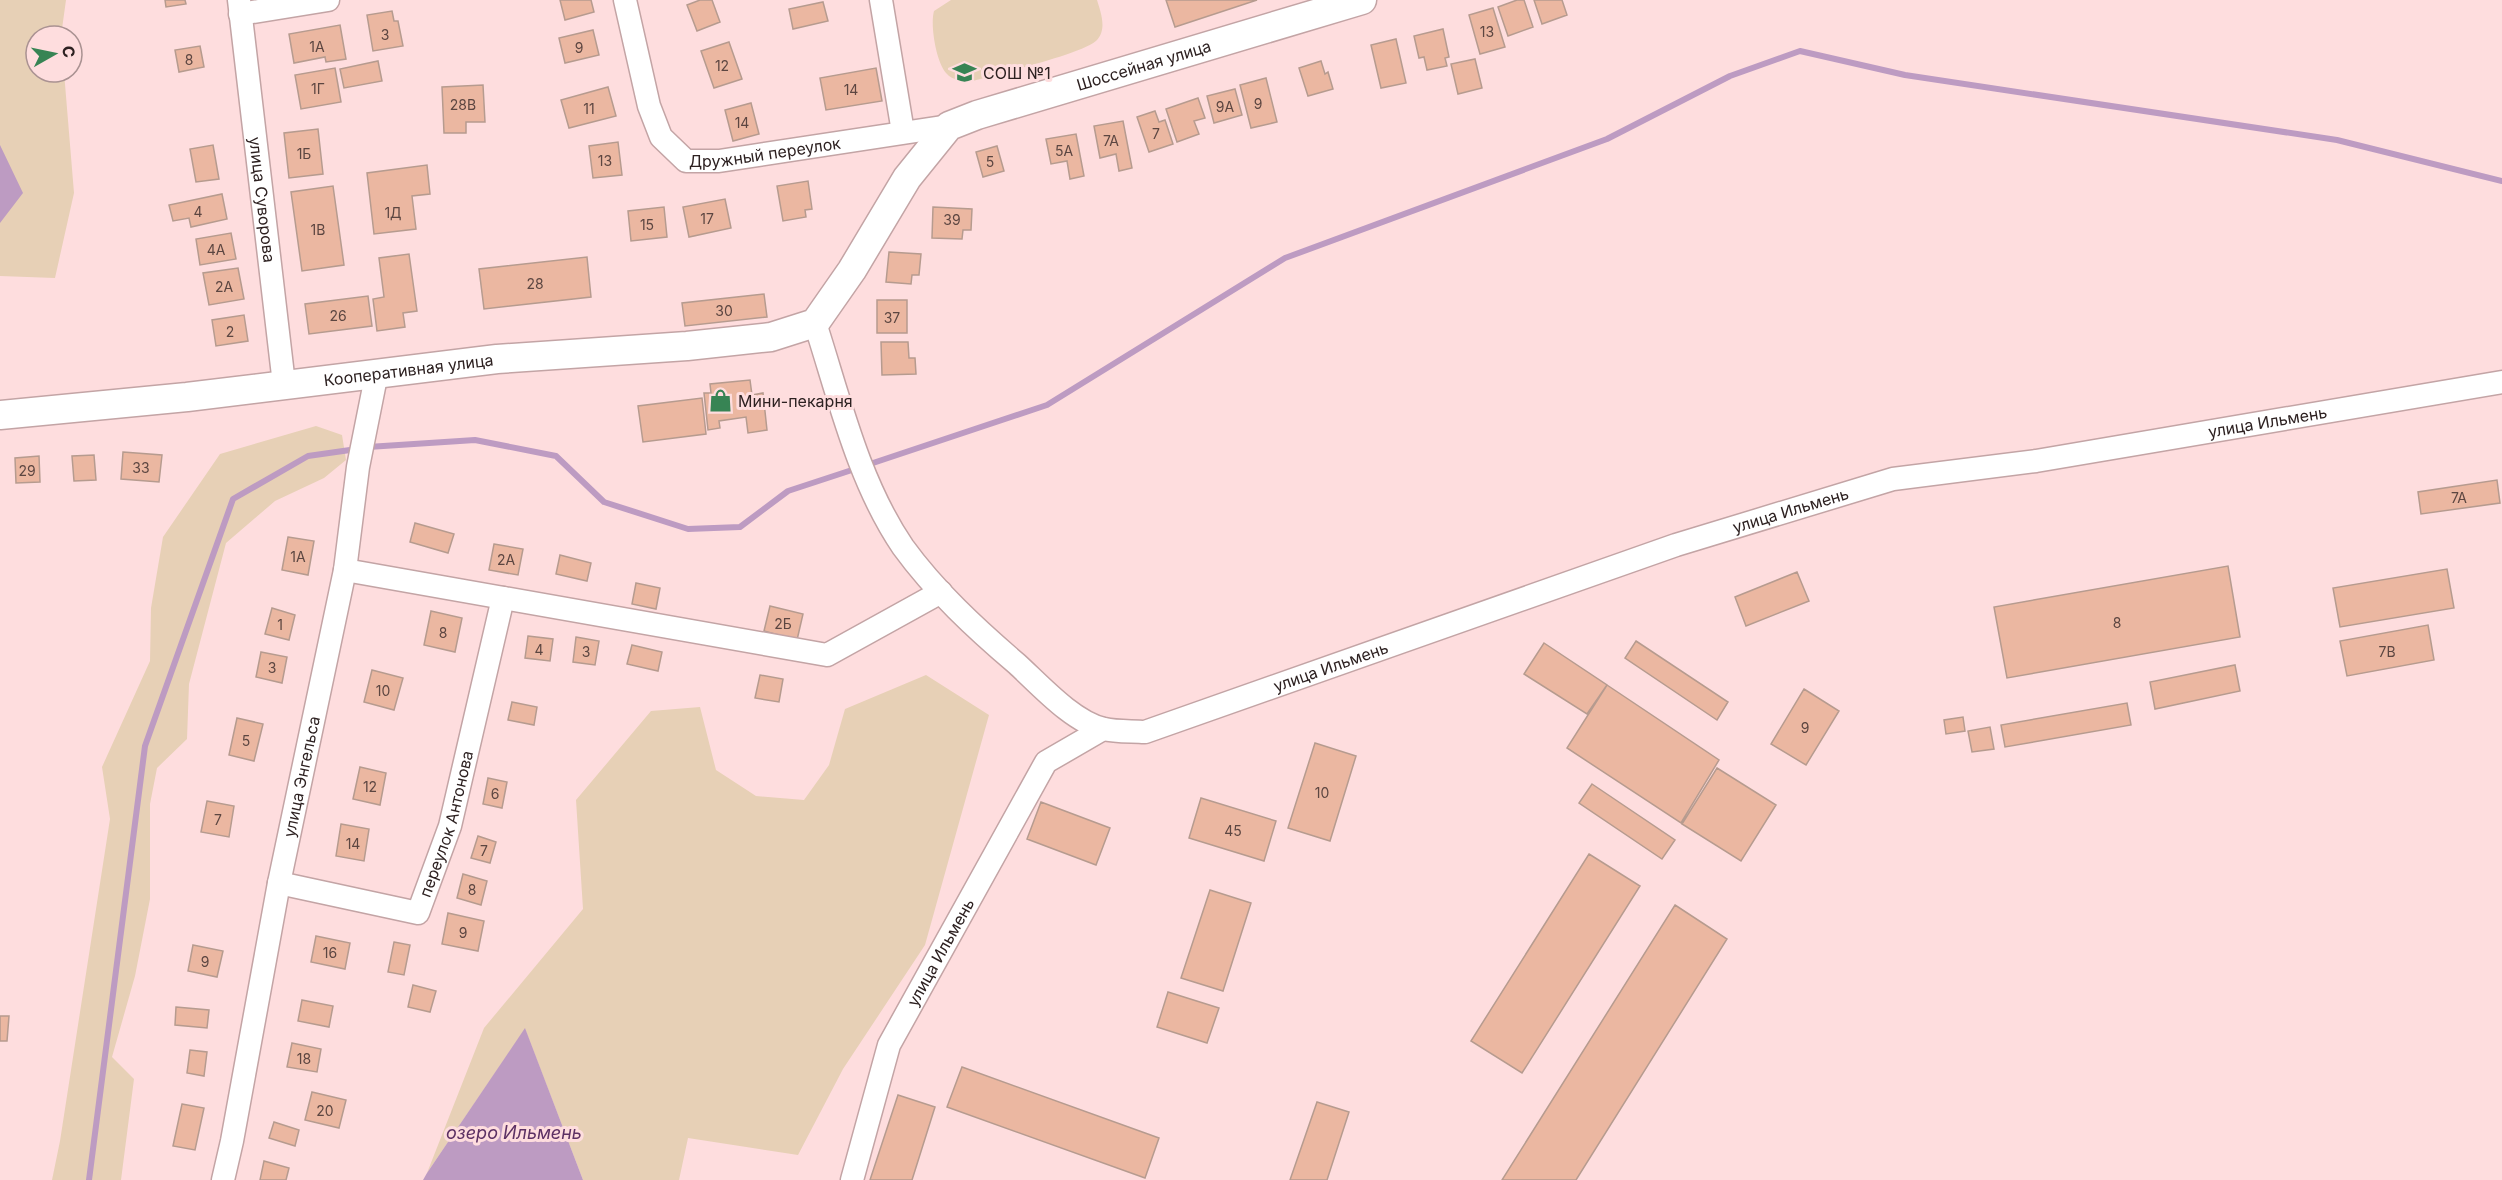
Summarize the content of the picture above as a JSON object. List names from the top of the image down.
{
  "streets": {
    "street": [
      "Шоссейная улица",
      "Дружный переулок",
      "улица Суворова",
      "Кооперативная улица",
      "улица Ильмень",
      "улица Энгельса",
      "переулок Антонова"
    ]
  },
  "crossings": [
    ["Шоссейная улица", "Дружный переулок"],
    ["Шоссейная улица", "Кооперативная улица"],
    ["Шоссейная улица", "улица Ильмень"],
    ["улица Суворова", "Кооперативная улица"],
    ["Кооперативная улица", "улица Ильмень"],
    ["Кооперативная улица", "улица Энгельса"],
    ["улица Энгельса", "переулок Антонова"]
  ],
  "water": ["озеро Ильмень"],
  "places": {
    "school or university": ["СОШ №1"],
    "shop": ["Мини-пекарня"]
  },
  "house_numbers": [
    "13",
    "3",
    "1А",
    "9",
    "8",
    "12",
    "1Г",
    "14",
    "9",
    "28В",
    "9А",
    "11",
    "14",
    "7",
    "7А",
    "5А",
    "1Б",
    "13",
    "5",
    "4",
    "1Д",
    "17",
    "39",
    "15",
    "1В",
    "4А",
    "28",
    "2А",
    "30",
    "26",
    "37",
    "2",
    "33",
    "29",
    "7А",
    "1А",
    "2А",
    "8",
    "2Б",
    "1",
    "8",
    "4",
    "3",
    "7В",
    "3",
    "10",
    "9",
    "5",
    "12",
    "10",
    "6",
    "7",
    "45",
    "14",
    "7",
    "8",
    "9",
    "16",
    "9",
    "18",
    "20"
  ],
  "north": "right"
}
